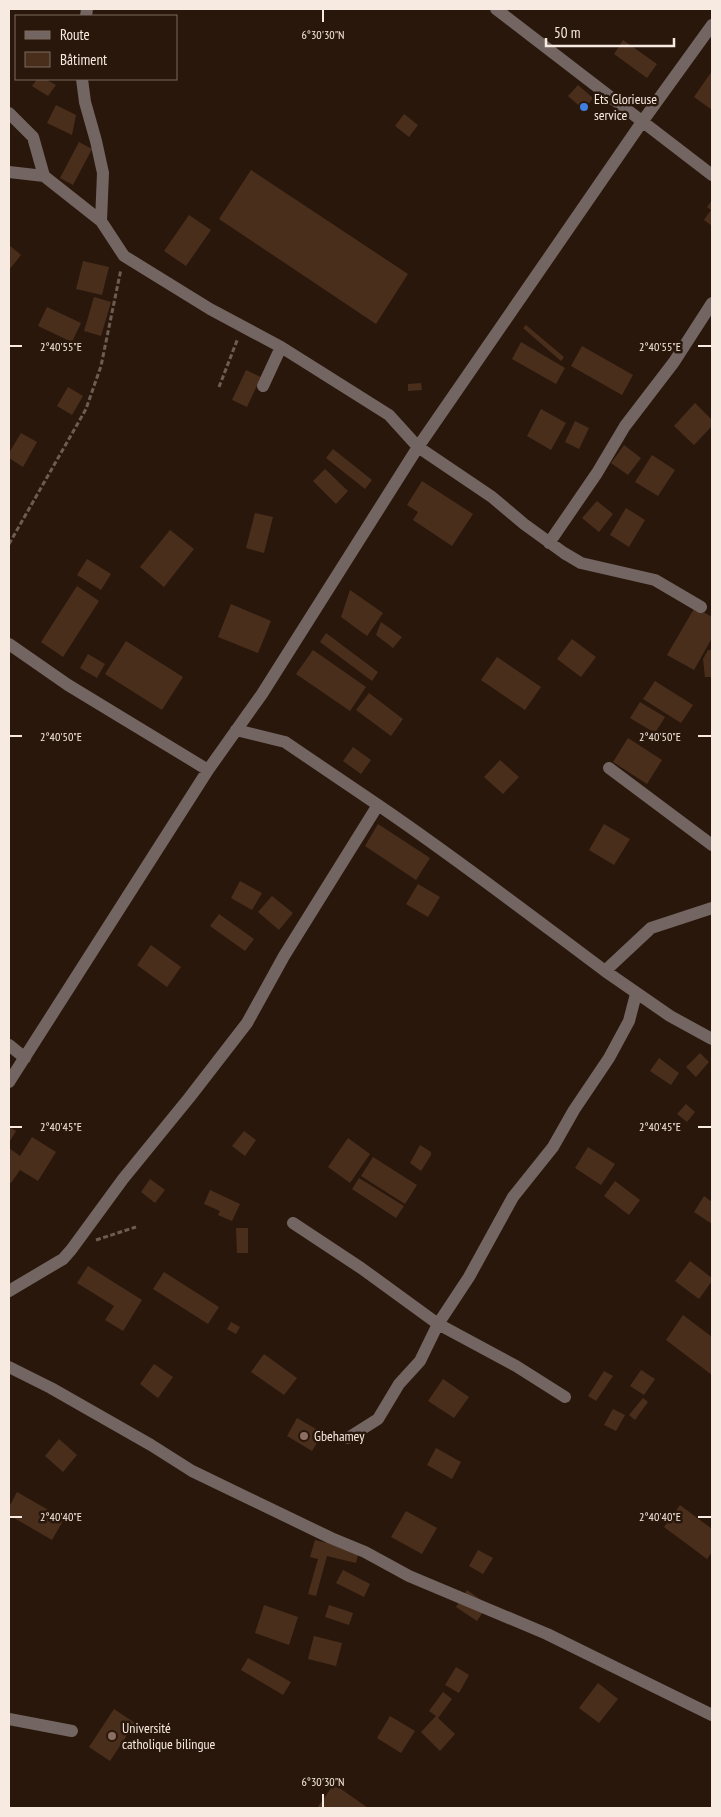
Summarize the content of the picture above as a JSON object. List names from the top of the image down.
{
  "places": ["Ets Glorieuse service", "Gbehamey", "Université catholique bilingue"],
  "legend": ["Route", "Bâtiment"],
  "scale_bar": "50 m",
  "coordinates": [
    "6°30'30\"N",
    "2°40'55\"E",
    "2°40'50\"E",
    "2°40'45\"E",
    "2°40'40\"E"
  ]
}
